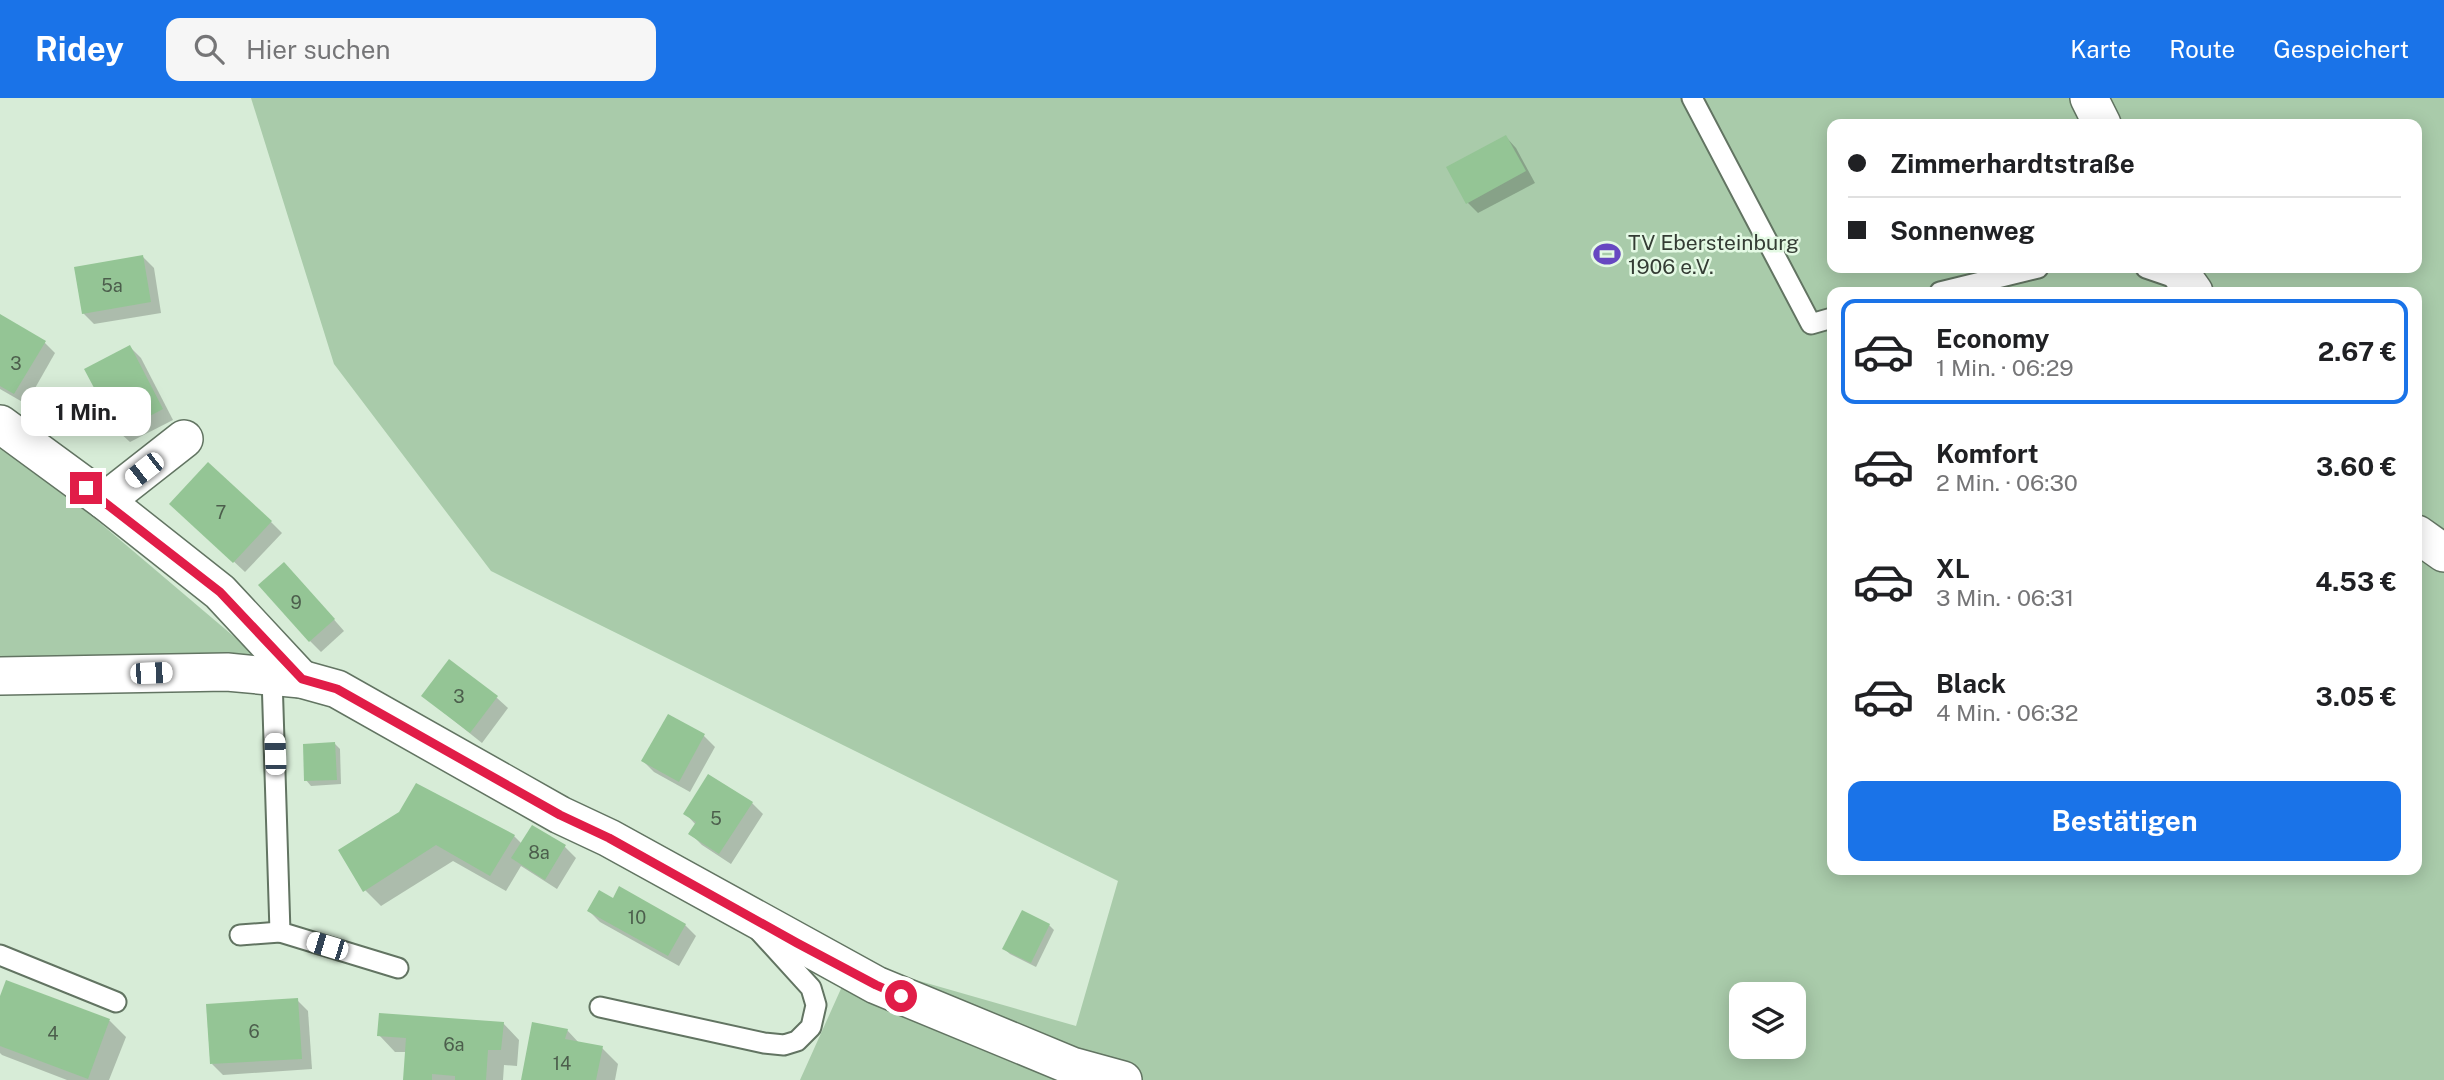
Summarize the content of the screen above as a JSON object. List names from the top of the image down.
{
  "places": {
    "sports": ["TV Ebersteinburg 1906 e.V."]
  },
  "house_numbers": [
    "5a",
    "3",
    "7",
    "9",
    "3",
    "5",
    "8a",
    "10",
    "6",
    "4",
    "6a",
    "14"
  ],
  "page": {
    "header": "Ridey",
    "search": "Hier suchen",
    "nav": ["Karte", "Route", "Gespeichert"],
    "banner": ["Zimmerhardtstraße", "Sonnenweg"],
    "list": [
      {
        "name": "Economy",
        "note": "1 Min. · 06:29",
        "value": "2.67 €"
      },
      {
        "name": "Komfort",
        "note": "2 Min. · 06:30",
        "value": "3.60 €"
      },
      {
        "name": "XL",
        "note": "3 Min. · 06:31",
        "value": "4.53 €"
      },
      {
        "name": "Black",
        "note": "4 Min. · 06:32",
        "value": "3.05 €"
      }
    ],
    "bubble": "1 Min.",
    "buttons": "Bestätigen"
  }
}
